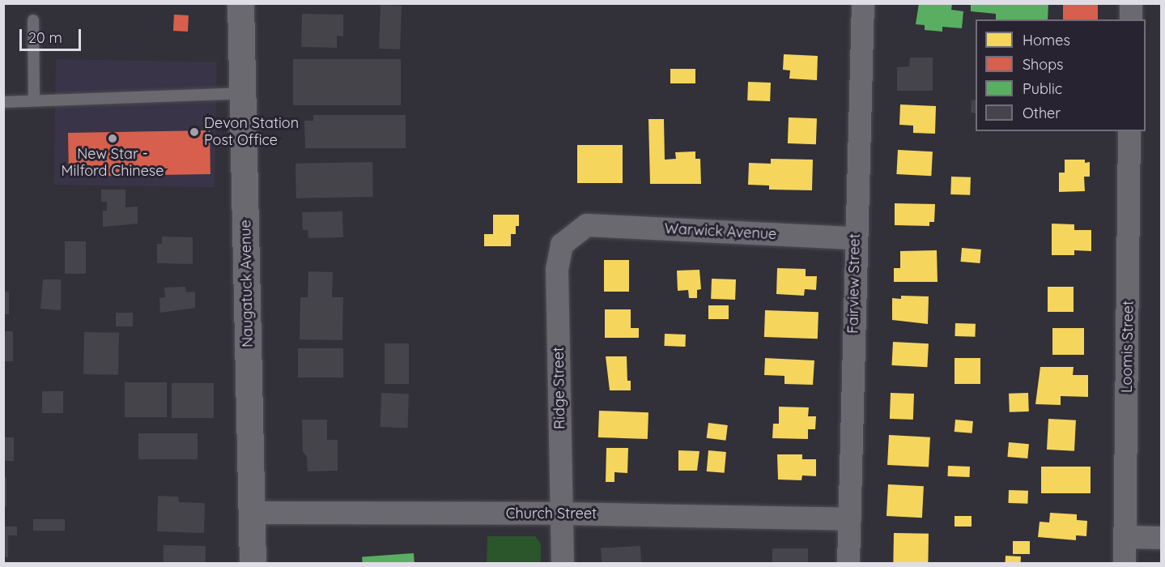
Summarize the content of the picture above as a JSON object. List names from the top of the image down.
{
  "streets": {
    "main road": ["Naugatuck Avenue"],
    "street": [
      "Warwick Avenue",
      "Fairview Street",
      "Loomis Street",
      "Ridge Street",
      "Church Street"
    ]
  },
  "crossings": [
    ["Warwick Avenue", "Fairview Street"],
    ["Warwick Avenue", "Ridge Street"],
    ["Naugatuck Avenue", "Church Street"],
    ["Fairview Street", "Church Street"],
    ["Ridge Street", "Church Street"]
  ],
  "places": ["Devon Station Post Office", "New Star - Milford Chinese"],
  "legend": [
    "Homes",
    "Shops",
    "Public",
    "Other"
  ],
  "scale_bar": "20 m"
}
